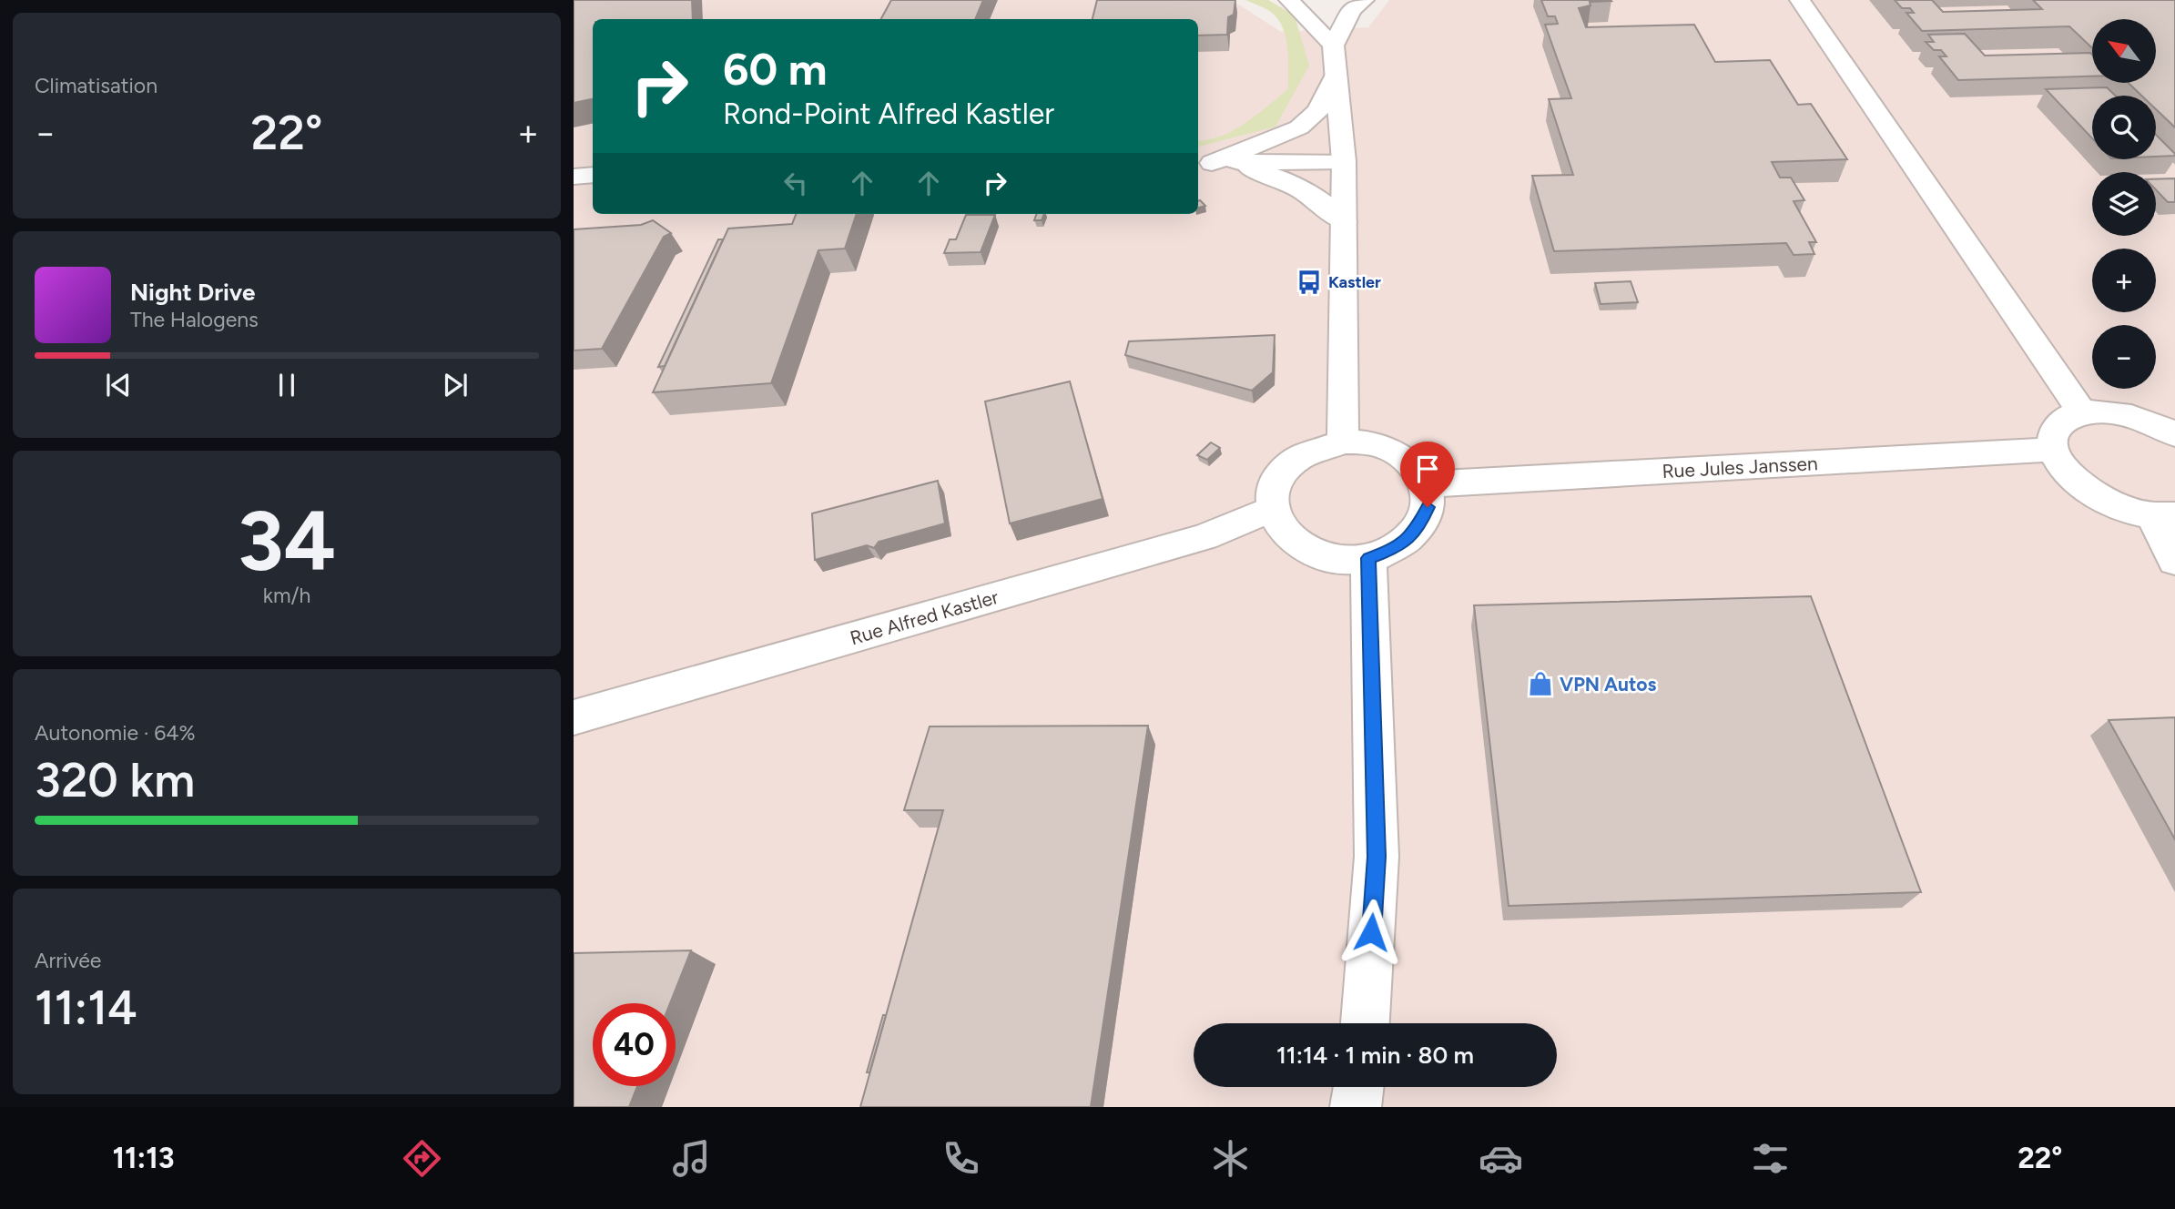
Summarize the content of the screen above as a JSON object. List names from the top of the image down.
{
  "streets": {
    "street": ["Rue Jules Janssen", "Rue Alfred Kastler"]
  },
  "crossings": [
    ["Rue Jules Janssen", "Rue Alfred Kastler"]
  ],
  "places": {
    "bus stop": ["Kastler"],
    "shop": ["VPN Autos"]
  },
  "north": "top left",
  "page": {
    "tile": [
      "Climatisation",
      ["34", "km/h"],
      ["Autonomie · 64%", "320 km"],
      ["Arrivée", "11:14"]
    ],
    "map_buttons": ["+", "−"],
    "turn": ["60 m", "Rond-Point Alfred Kastler"],
    "heat": ["−", "22°", "+"],
    "song": ["Night Drive", "The Halogens"],
    "limit": "40",
    "trip": "11:14 · 1 min · 80 m",
    "tabs": ["11:13", "22°"]
  }
}
